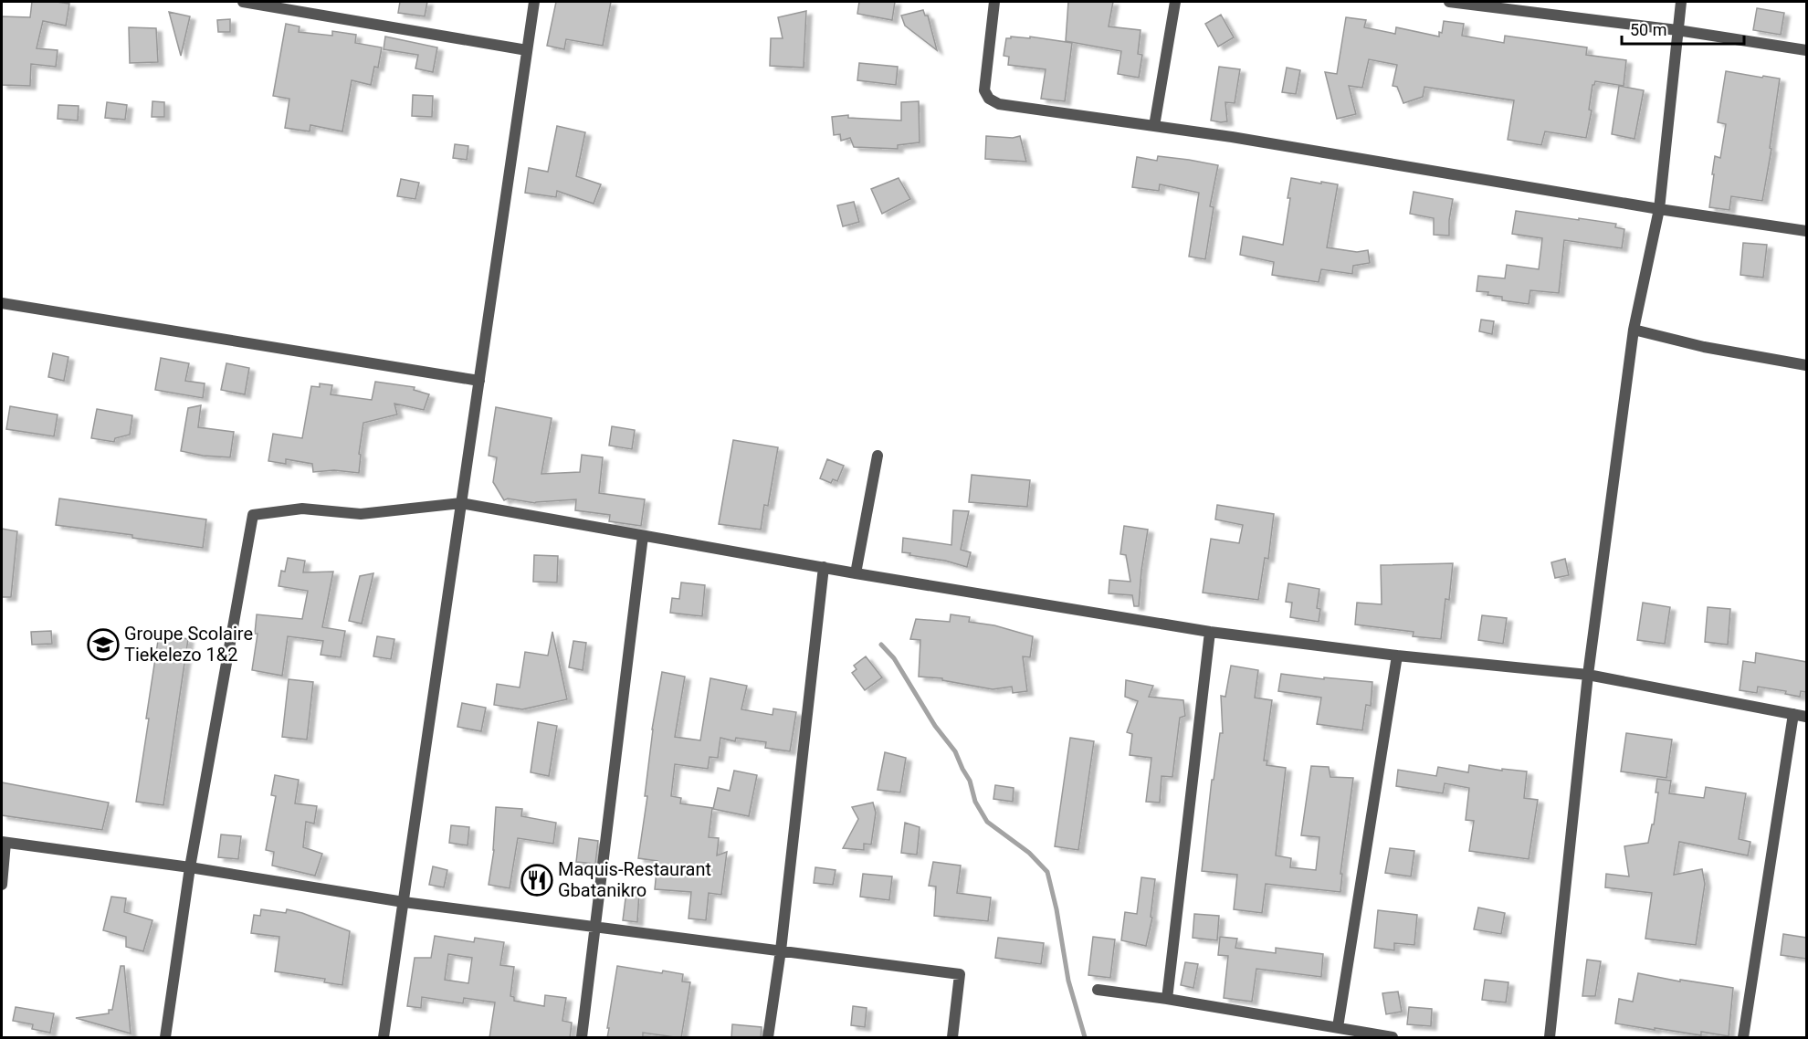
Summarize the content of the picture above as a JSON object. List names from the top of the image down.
{
  "places": {
    "school or university": ["Groupe Scolaire Tiekelezo 1&2"],
    "restaurant": ["Maquis-Restaurant Gbatanikro"]
  },
  "scale_bar": "50 m"
}
